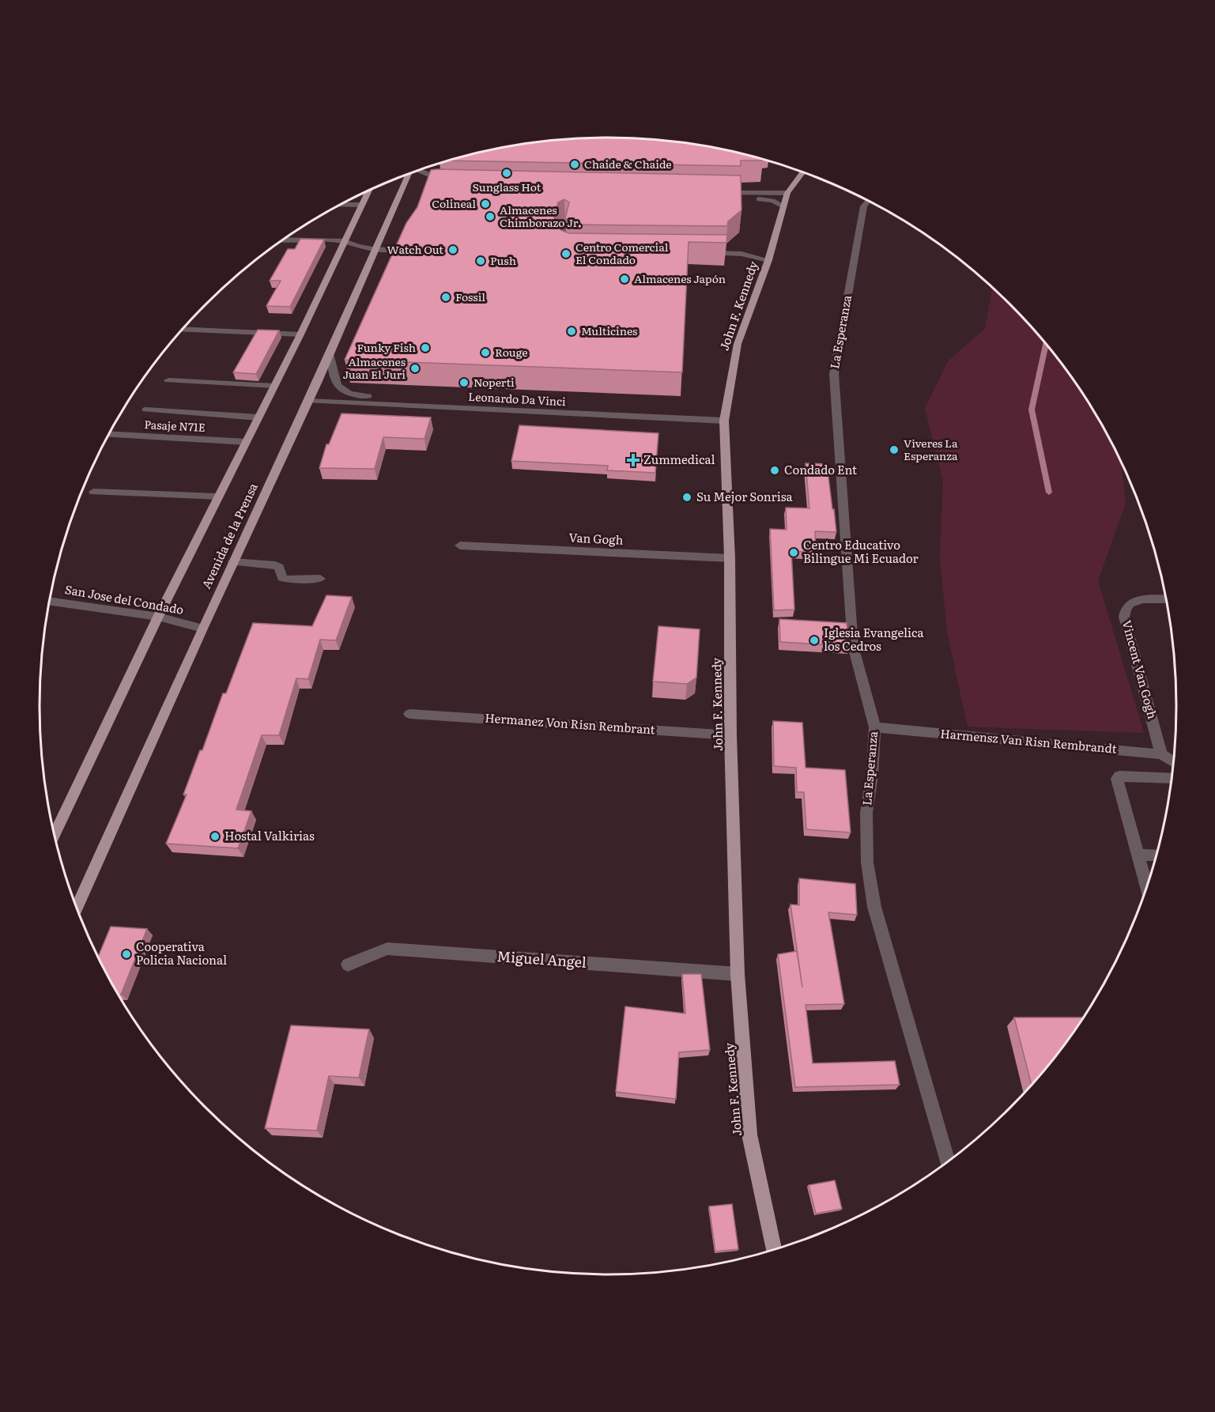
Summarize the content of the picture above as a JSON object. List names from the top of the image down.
{
  "streets": {
    "main road": ["John F. Kennedy", "Avenida de la Prensa"],
    "street": [
      "La Esperanza",
      "Leonardo Da Vinci",
      "Pasaje N71E",
      "Van Gogh",
      "San Jose del Condado",
      "Vincent Van Gogh",
      "Hermanez Von Risn Rembrant",
      "Harmensz Van Risn Rembrandt",
      "Miguel Angel"
    ]
  },
  "crossings": [
    ["John F. Kennedy", "Leonardo Da Vinci"],
    ["John F. Kennedy", "Van Gogh"],
    ["John F. Kennedy", "Hermanez Von Risn Rembrant"],
    ["John F. Kennedy", "Miguel Angel"],
    ["La Esperanza", "Harmensz Van Risn Rembrandt"],
    ["Leonardo Da Vinci", "Avenida de la Prensa"],
    ["Avenida de la Prensa", "San Jose del Condado"],
    ["Vincent Van Gogh", "Harmensz Van Risn Rembrandt"]
  ],
  "places": {
    "other": [
      "Chaide & Chaide",
      "Sunglass Hot",
      "Colineal",
      "Almacenes Chimborazo Jr.",
      "Watch Out",
      "Centro Comercial El Condado",
      "Push",
      "Almacenes Japón",
      "Fossil",
      "Multicines",
      "Funky Fish",
      "Rouge",
      "Almacenes Juan El Juri",
      "Noperti",
      "Viveres La Esperanza",
      "Condado Ent",
      "Su Mejor Sonrisa",
      "Centro Educativo Bilingue Mi Ecuador",
      "Iglesia Evangelica los Cedros",
      "Hostal Valkirias",
      "Cooperativa Policia Nacional"
    ],
    "health": ["Zummedical"]
  }
}
